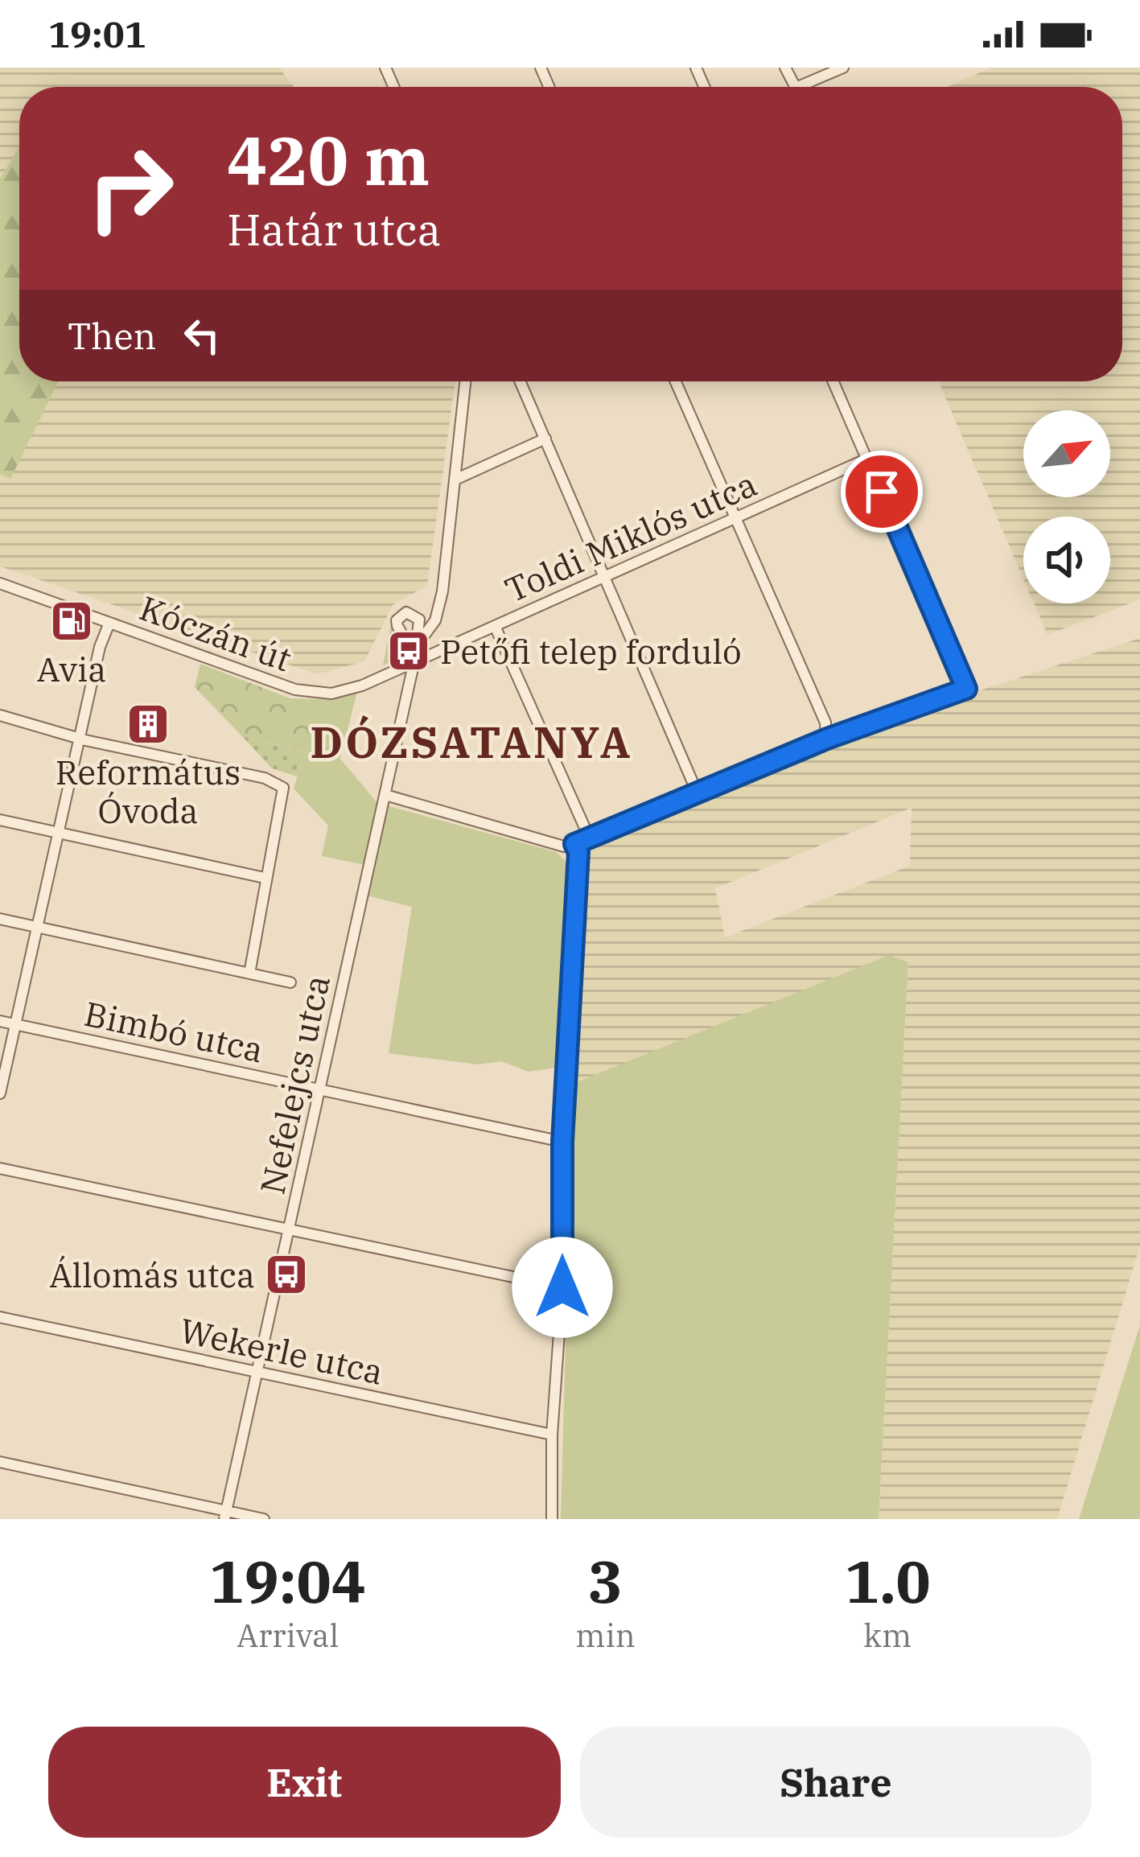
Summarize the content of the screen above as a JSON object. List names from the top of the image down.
{
  "streets": {
    "street": [
      "Toldi Miklós utca",
      "Kóczán út",
      "Bimbó utca",
      "Nefelejcs utca",
      "Wekerle utca"
    ]
  },
  "crossings": [
    ["Toldi Miklós utca", "Kóczán út"],
    ["Toldi Miklós utca", "Nefelejcs utca"],
    ["Kóczán út", "Nefelejcs utca"],
    ["Bimbó utca", "Nefelejcs utca"],
    ["Nefelejcs utca", "Wekerle utca"]
  ],
  "districts": ["DÓZSATANYA"],
  "places": {
    "fuel station": ["Avia"],
    "bus stop": ["Petőfi telep forduló", "Állomás utca"],
    "building": ["Református Óvoda"]
  },
  "north": "top right",
  "page": {
    "status": "19:01",
    "turn": ["420 m", "Határ utca"],
    "then": "Then",
    "eta": [
      "19:04",
      "Arrival",
      "3",
      "min",
      "1.0",
      "km"
    ],
    "buttons": ["Exit", "Share"]
  }
}
